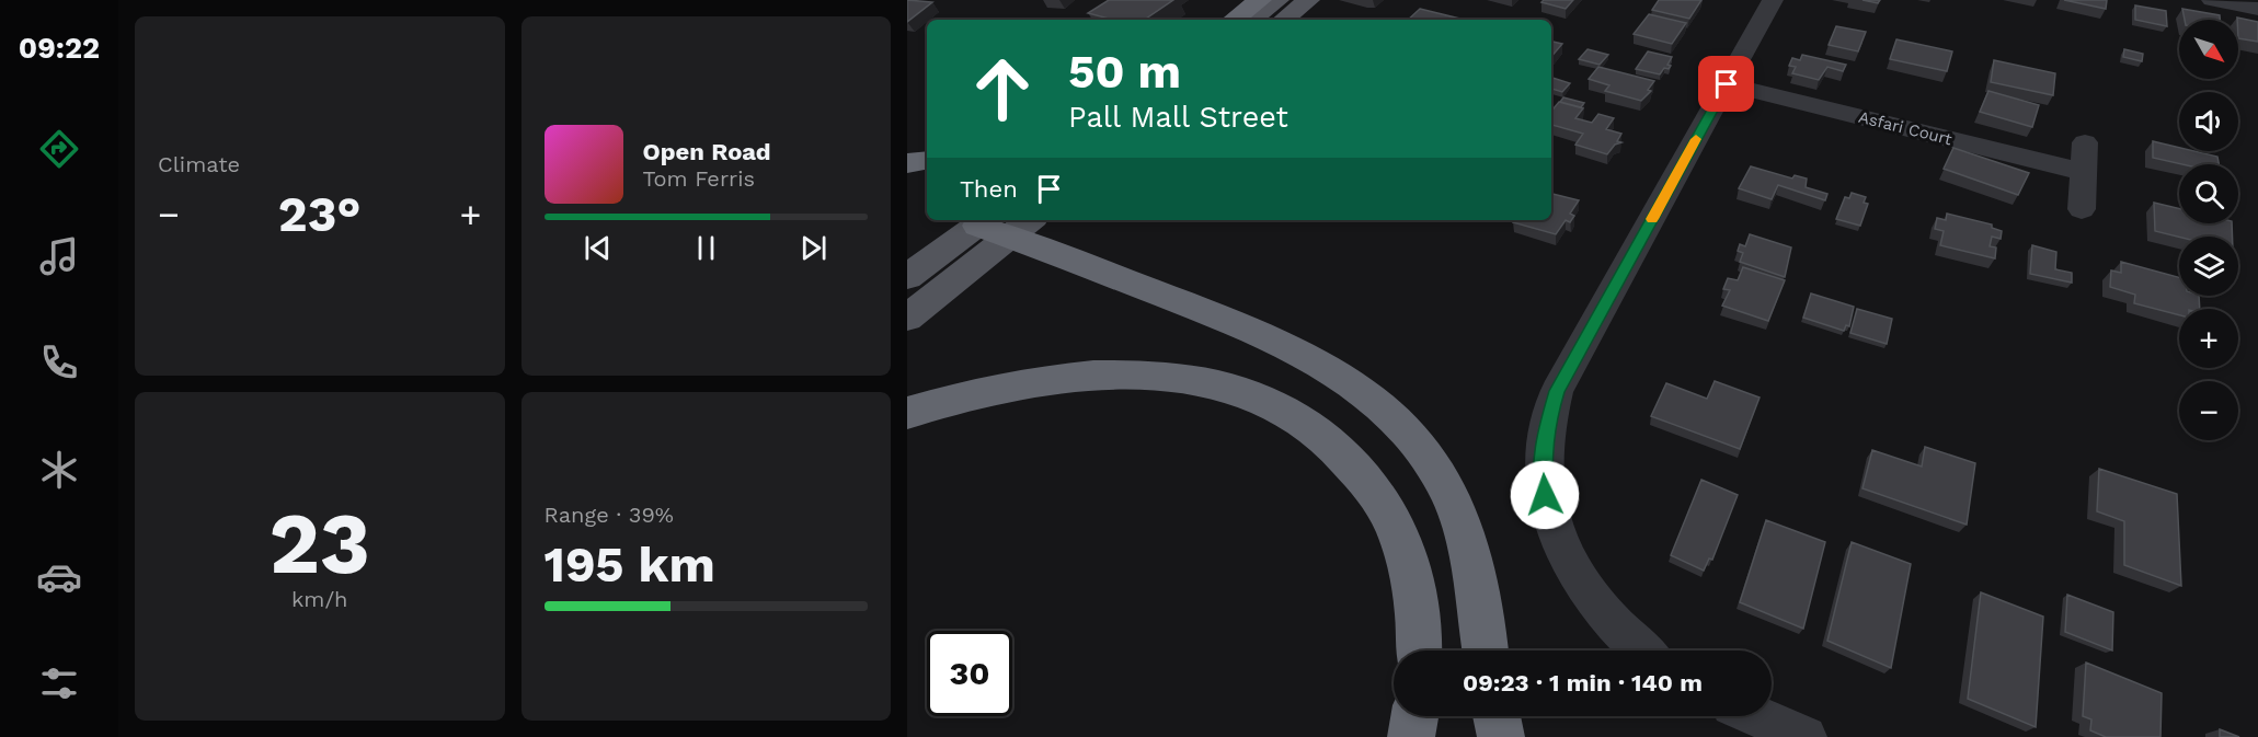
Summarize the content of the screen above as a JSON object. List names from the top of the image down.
{
  "streets": {
    "street": ["Asfari Court"]
  },
  "north": "bottom right",
  "page": {
    "tabs": "09:22",
    "tile": [
      "Climate",
      ["23", "km/h"],
      ["Range · 39%", "195 km"]
    ],
    "map_buttons": ["+", "−"],
    "turn": ["50 m", "Pall Mall Street"],
    "song": ["Open Road", "Tom Ferris"],
    "then": "Then",
    "heat": ["−", "23°", "+"],
    "limit": "30",
    "trip": "09:23 · 1 min · 140 m"
  }
}
